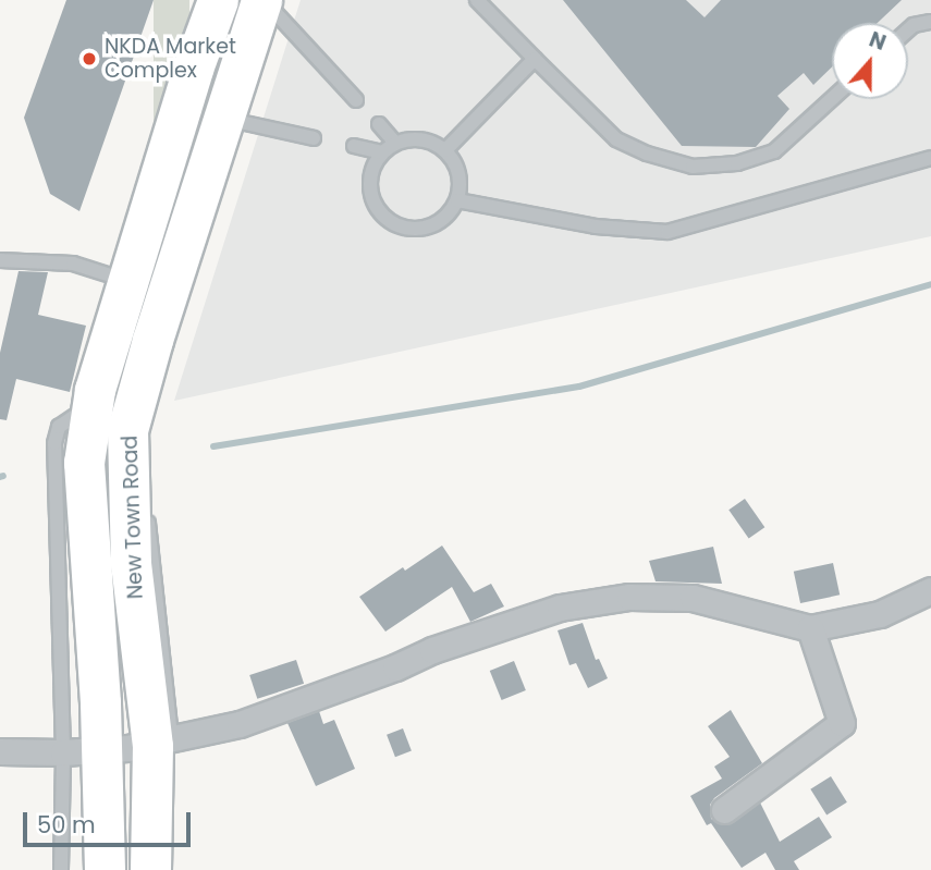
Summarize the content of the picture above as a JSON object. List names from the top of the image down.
{
  "streets": {
    "main road": ["New Town Road"]
  },
  "places": ["NKDA Market Complex"],
  "scale_bar": "50 m",
  "north": "top"
}
